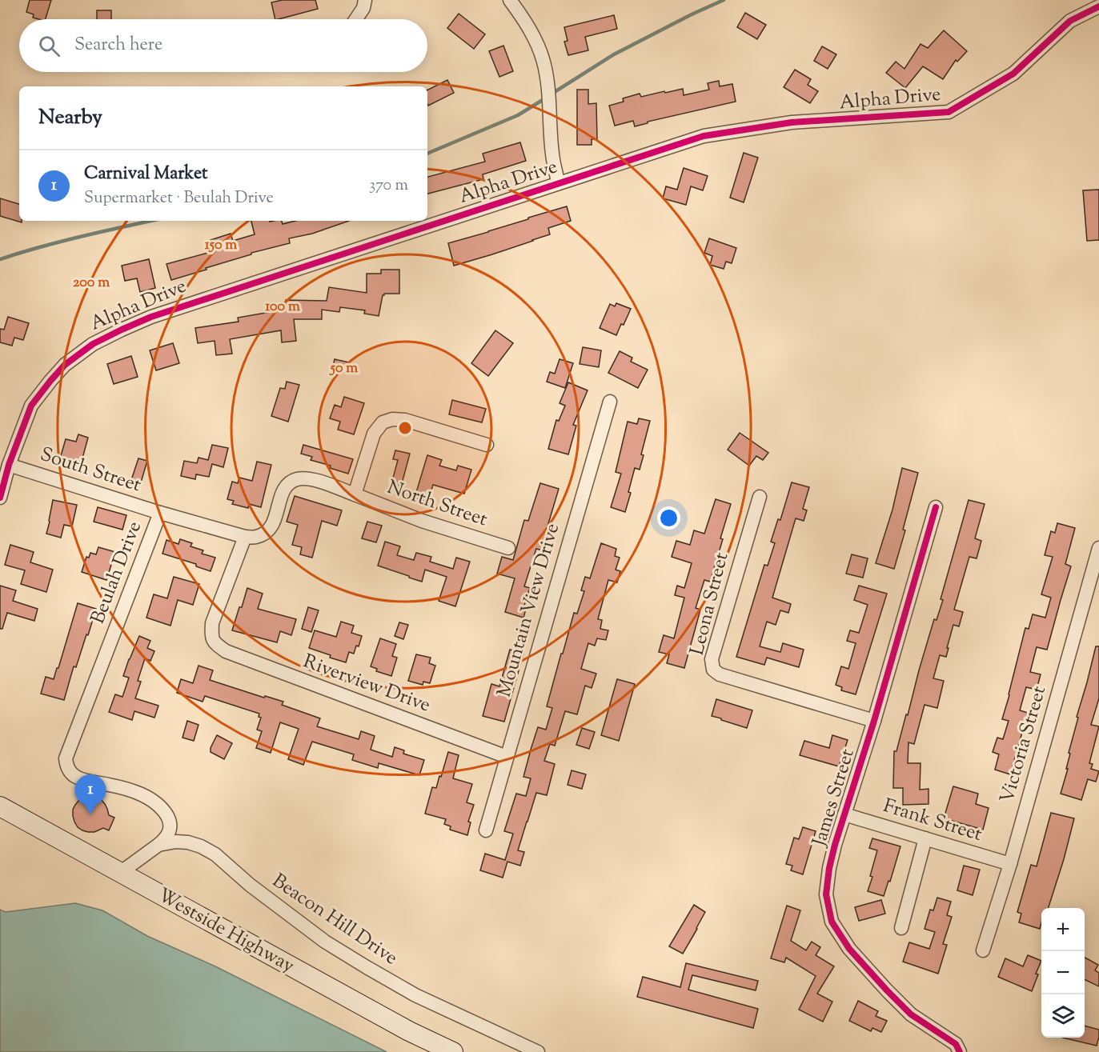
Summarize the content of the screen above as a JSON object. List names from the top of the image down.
{
  "streets": {
    "main road": ["Westside Highway"],
    "street": [
      "Alpha Drive",
      "South Street",
      "North Street",
      "Beulah Drive",
      "Leona Street",
      "Mountain View Drive",
      "Riverview Drive",
      "Victoria Street",
      "James Street",
      "Frank Street",
      "Beacon Hill Drive"
    ]
  },
  "crossings": [
    ["Alpha Drive", "South Street"],
    ["South Street", "Beulah Drive"],
    ["North Street", "Beulah Drive"],
    ["Beulah Drive", "Riverview Drive"],
    ["Beulah Drive", "Beacon Hill Drive"],
    ["Leona Street", "James Street"],
    ["Mountain View Drive", "Riverview Drive"],
    ["Victoria Street", "Frank Street"],
    ["James Street", "Frank Street"],
    ["Beacon Hill Drive", "Westside Highway"]
  ],
  "page": {
    "search": "Search here",
    "heading": "Nearby",
    "list": [
      {
        "mark": "1",
        "name": "Carnival Market",
        "note": "Supermarket · Beulah Drive",
        "value": "370 m"
      }
    ],
    "pins": "1",
    "map_buttons": ["+", "−"]
  },
  "rings": [
    "150 m",
    "200 m",
    "100 m",
    "50 m"
  ]
}
